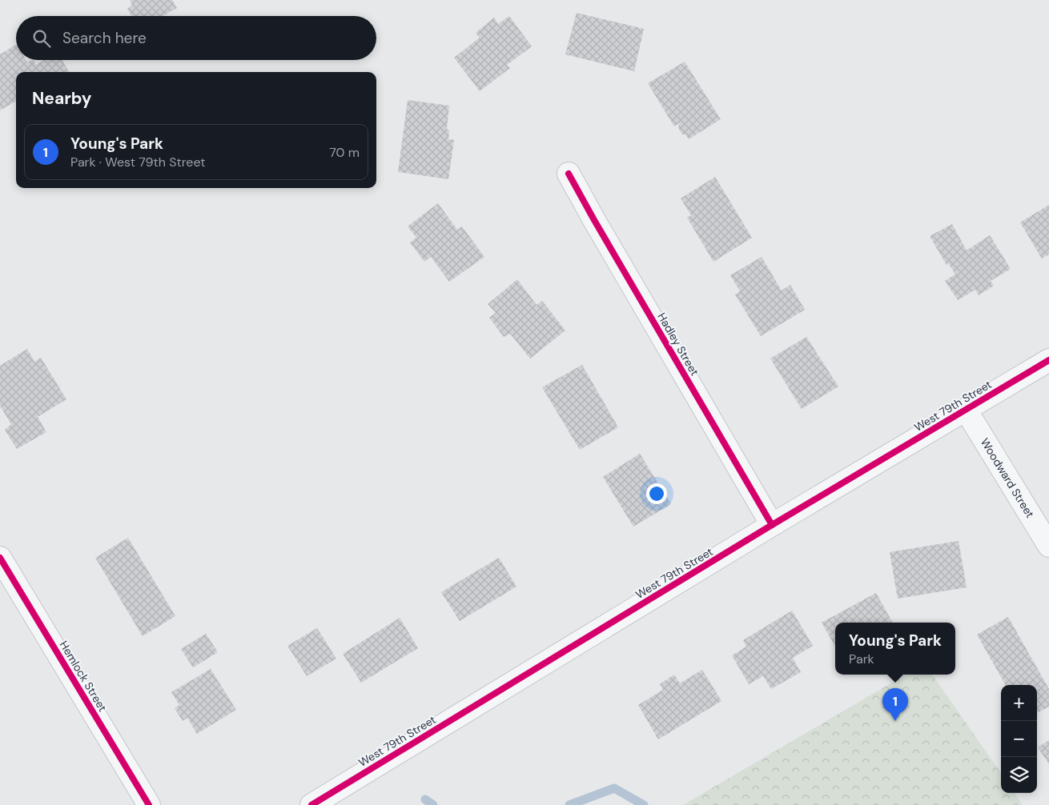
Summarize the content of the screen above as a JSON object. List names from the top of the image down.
{
  "streets": {
    "street": [
      "Hadley Street",
      "West 79th Street",
      "Woodward Street",
      "Hemlock Street"
    ]
  },
  "crossings": [
    ["Hadley Street", "West 79th Street"],
    ["West 79th Street", "Woodward Street"]
  ],
  "page": {
    "search": "Search here",
    "heading": "Nearby",
    "list": [
      {
        "mark": "1",
        "name": "Young's Park",
        "note": "Park · West 79th Street",
        "value": "70 m"
      }
    ],
    "popup": ["Young's Park", "Park"],
    "map_buttons": ["+", "−"],
    "pins": "1"
  }
}
